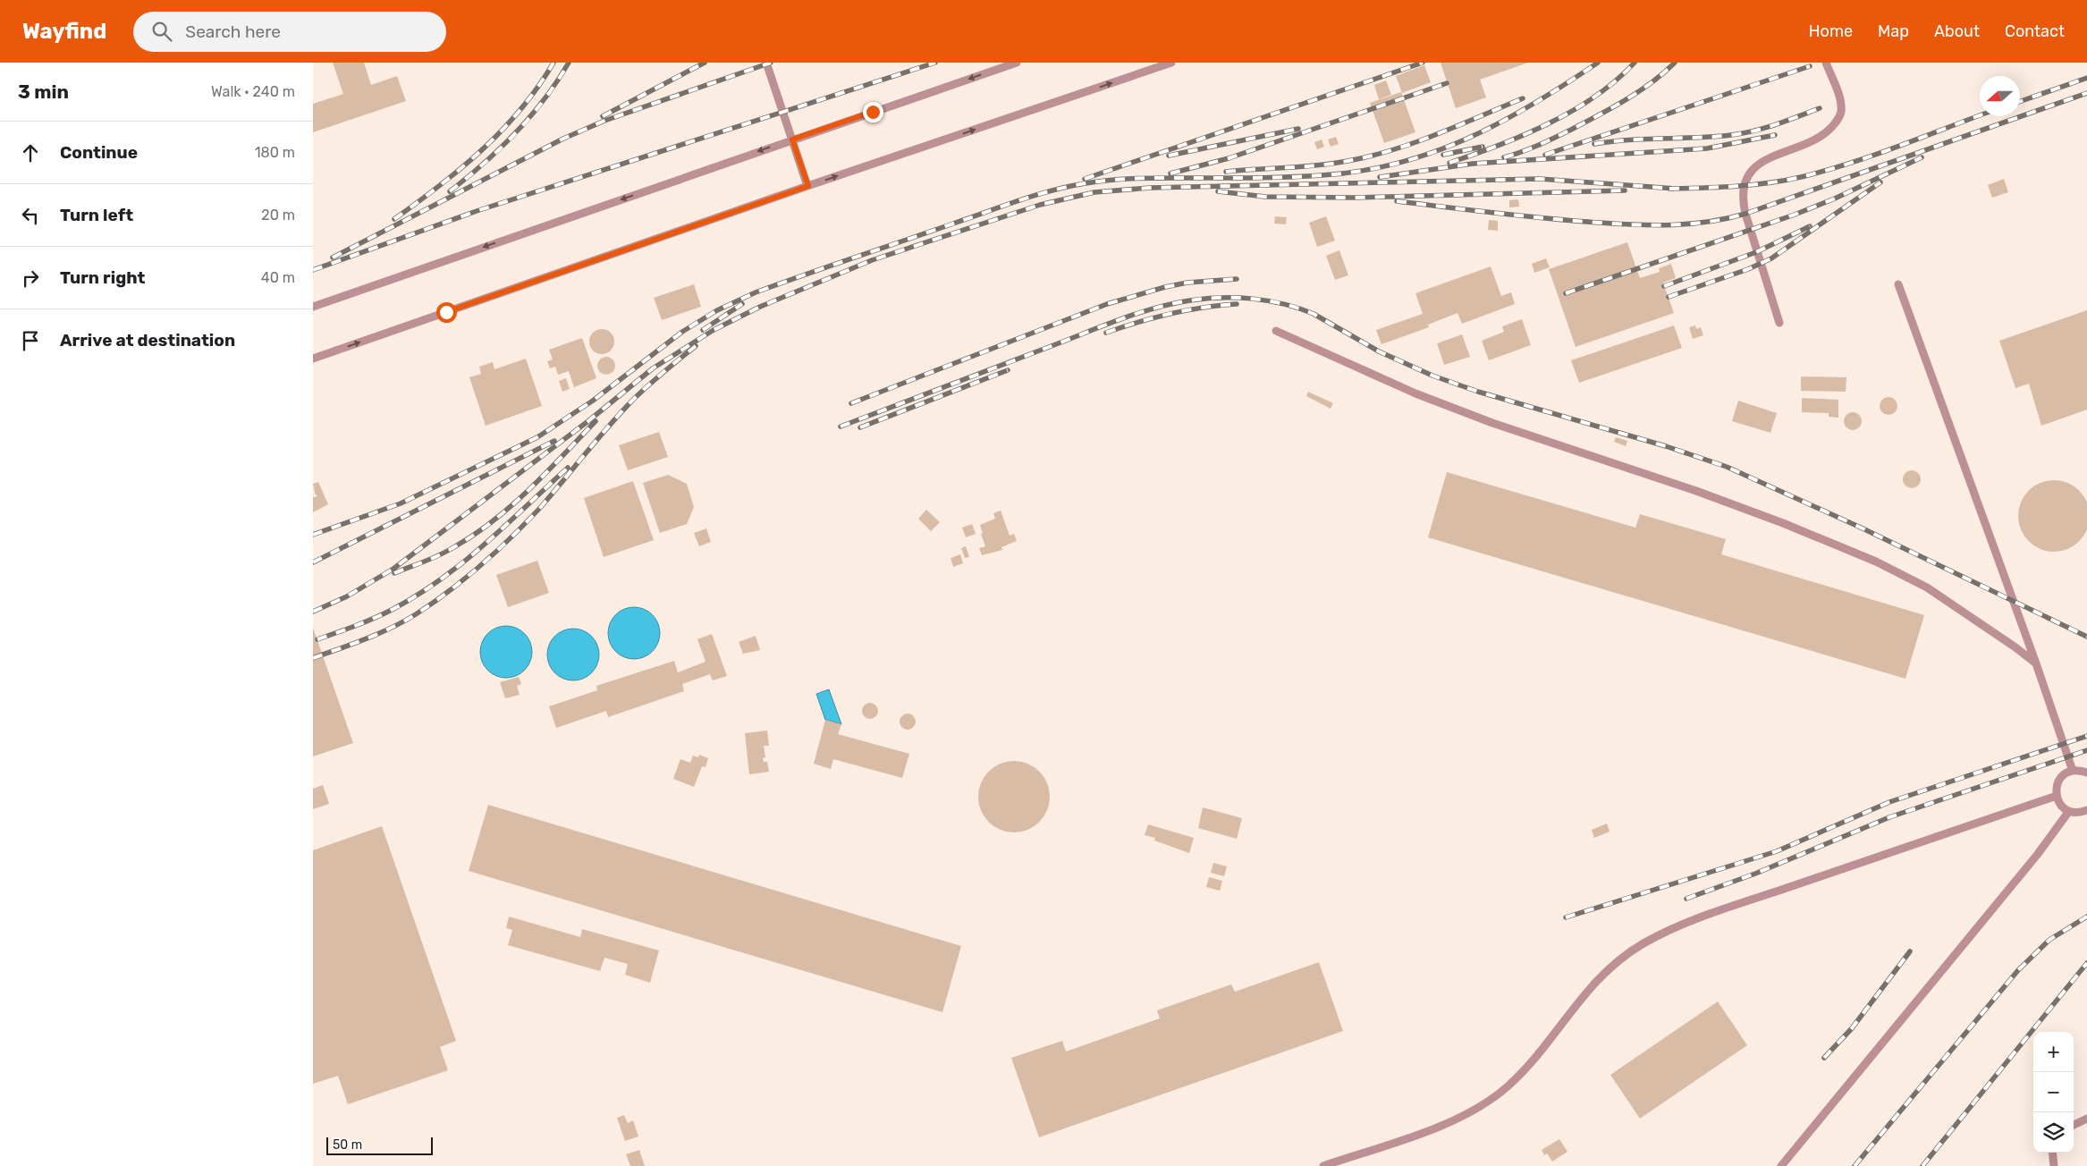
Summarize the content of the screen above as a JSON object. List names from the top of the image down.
{
  "scale_bar": "50 m",
  "north": "left",
  "page": {
    "header": "Wayfind",
    "search": "Search here",
    "nav": [
      "Home",
      "Map",
      "About",
      "Contact"
    ],
    "heading": ["3 min", "Walk · 240 m"],
    "list": [
      ["Continue", "180 m"],
      ["Turn left", "20 m"],
      ["Turn right", "40 m"],
      "Arrive at destination"
    ],
    "map_buttons": ["+", "−"],
    "scale": "50 m"
  }
}
